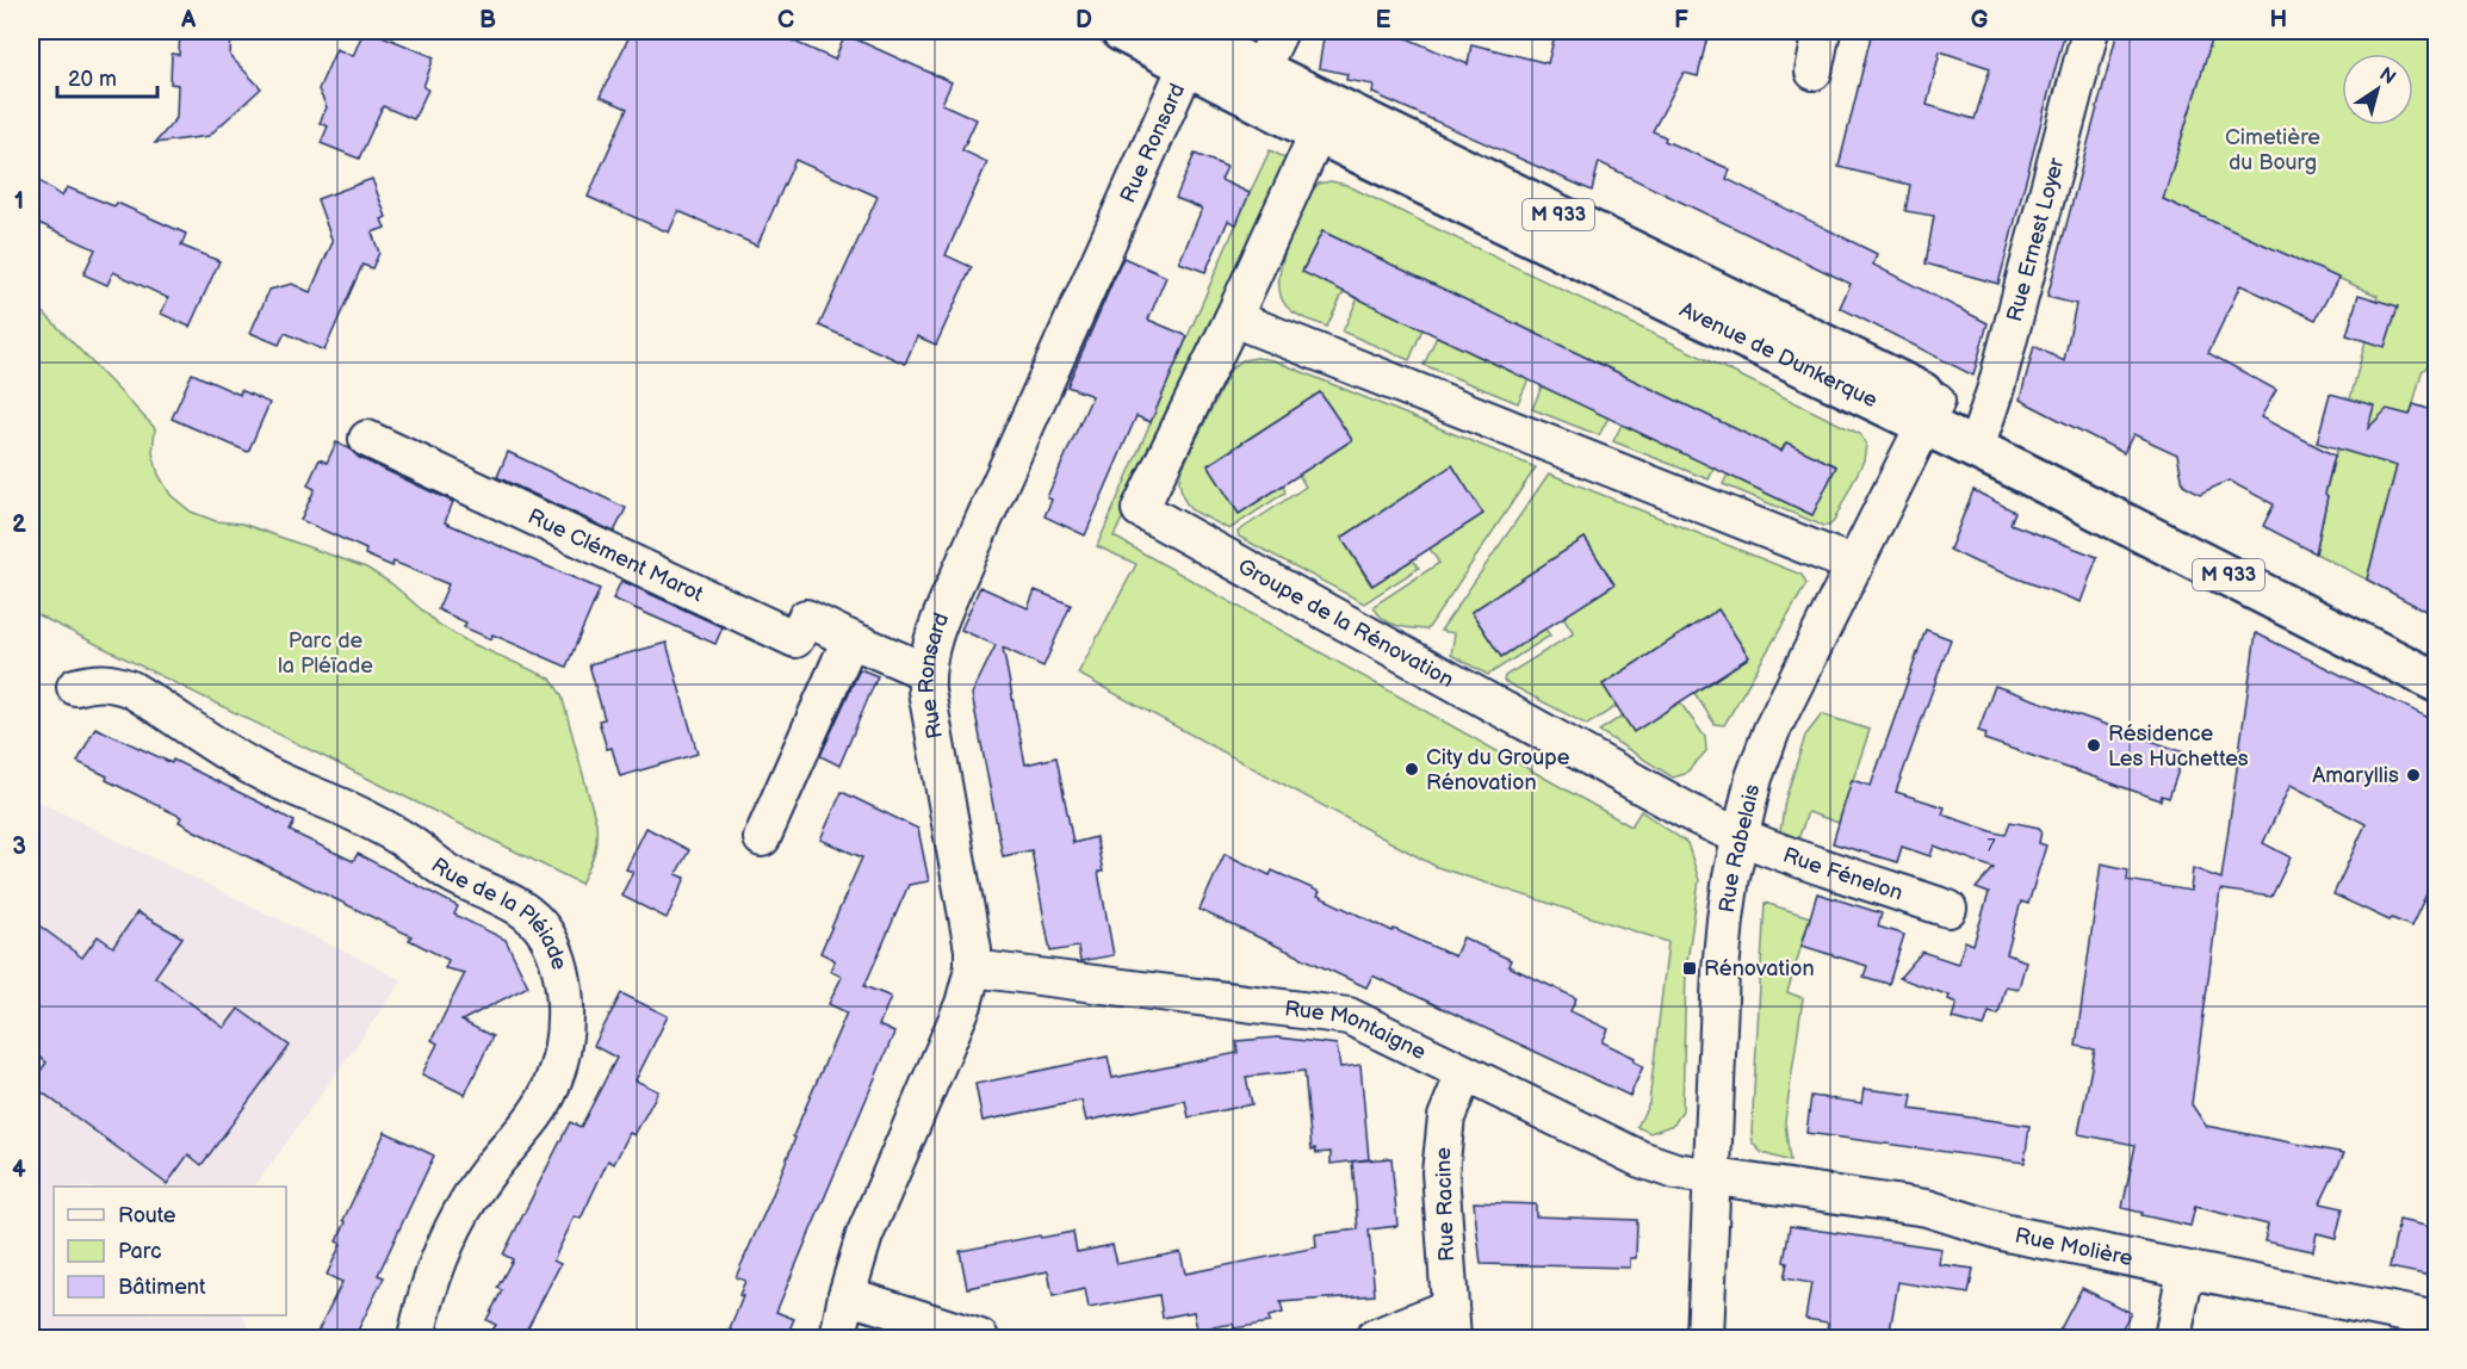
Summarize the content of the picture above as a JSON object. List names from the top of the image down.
{
  "streets": {
    "main road": ["M 933", "Avenue de Dunkerque"],
    "street": [
      "Rue Ronsard",
      "Rue Ernest Loyer",
      "Rue Clément Marot",
      "Groupe de la Rénovation",
      "Rue Rabelais",
      "Rue Fénelon",
      "Rue de la Pléiade",
      "Rue Montaigne",
      "Rue Racine",
      "Rue Molière"
    ]
  },
  "crossings": [
    ["Rue Ronsard", "Avenue de Dunkerque"],
    ["Rue Ronsard", "Rue Clément Marot"],
    ["Rue Ronsard", "Rue Montaigne"],
    ["Rue Ernest Loyer", "Avenue de Dunkerque"],
    ["Avenue de Dunkerque", "Groupe de la Rénovation"],
    ["Avenue de Dunkerque", "Rue Rabelais"],
    ["Groupe de la Rénovation", "Rue Rabelais"],
    ["Groupe de la Rénovation", "Rue Fénelon"],
    ["Rue Rabelais", "Rue Fénelon"],
    ["Rue Rabelais", "Rue Montaigne"],
    ["Rue Rabelais", "Rue Molière"],
    ["Rue Montaigne", "Rue Racine"],
    ["Rue Montaigne", "Rue Molière"]
  ],
  "parks": ["Cimetière du Bourg", "Parc de la Pléïade"],
  "places": {
    "other": ["Résidence Les Huchettes", "City du Groupe Rénovation", "Amaryllis"],
    "transit": ["Rénovation"]
  },
  "house_numbers": ["7"],
  "legend": ["Route", "Parc", "Bâtiment"],
  "scale_bar": "20 m",
  "north": "top right",
  "grid": {
    "columns": [
      "A",
      "B",
      "C",
      "D",
      "E",
      "F",
      "G",
      "H"
    ],
    "rows": [
      "1",
      "2",
      "3",
      "4"
    ]
  }
}
